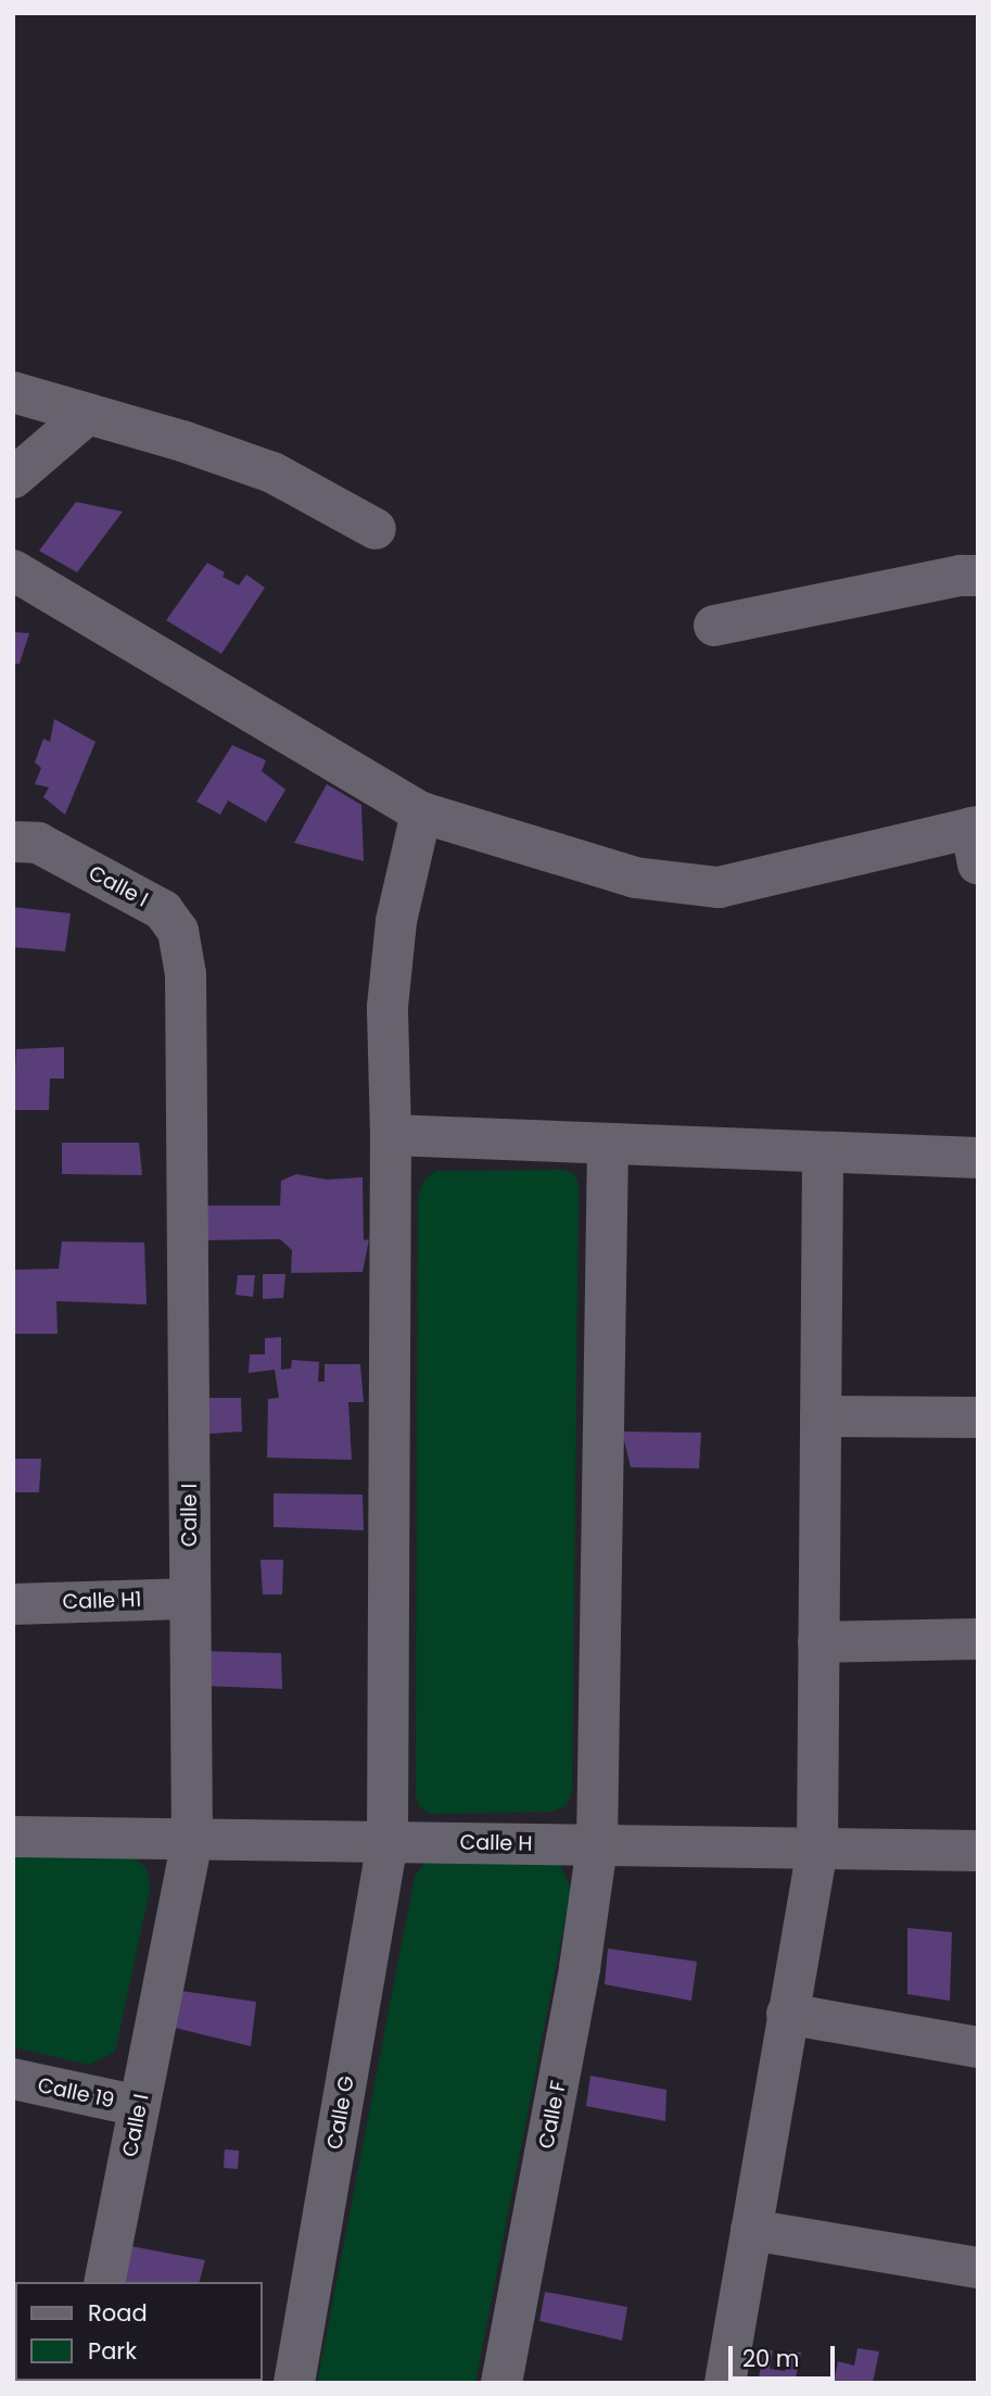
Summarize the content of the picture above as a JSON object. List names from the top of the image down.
{
  "streets": {
    "street": [
      "Calle I",
      "Calle H1",
      "Calle H",
      "Calle 19",
      "Calle G",
      "Calle F"
    ]
  },
  "crossings": [
    ["Calle I", "Calle H1"],
    ["Calle I", "Calle H"],
    ["Calle I", "Calle 19"],
    ["Calle H", "Calle G"],
    ["Calle H", "Calle F"]
  ],
  "legend": ["Road", "Park"],
  "scale_bar": "20 m"
}
